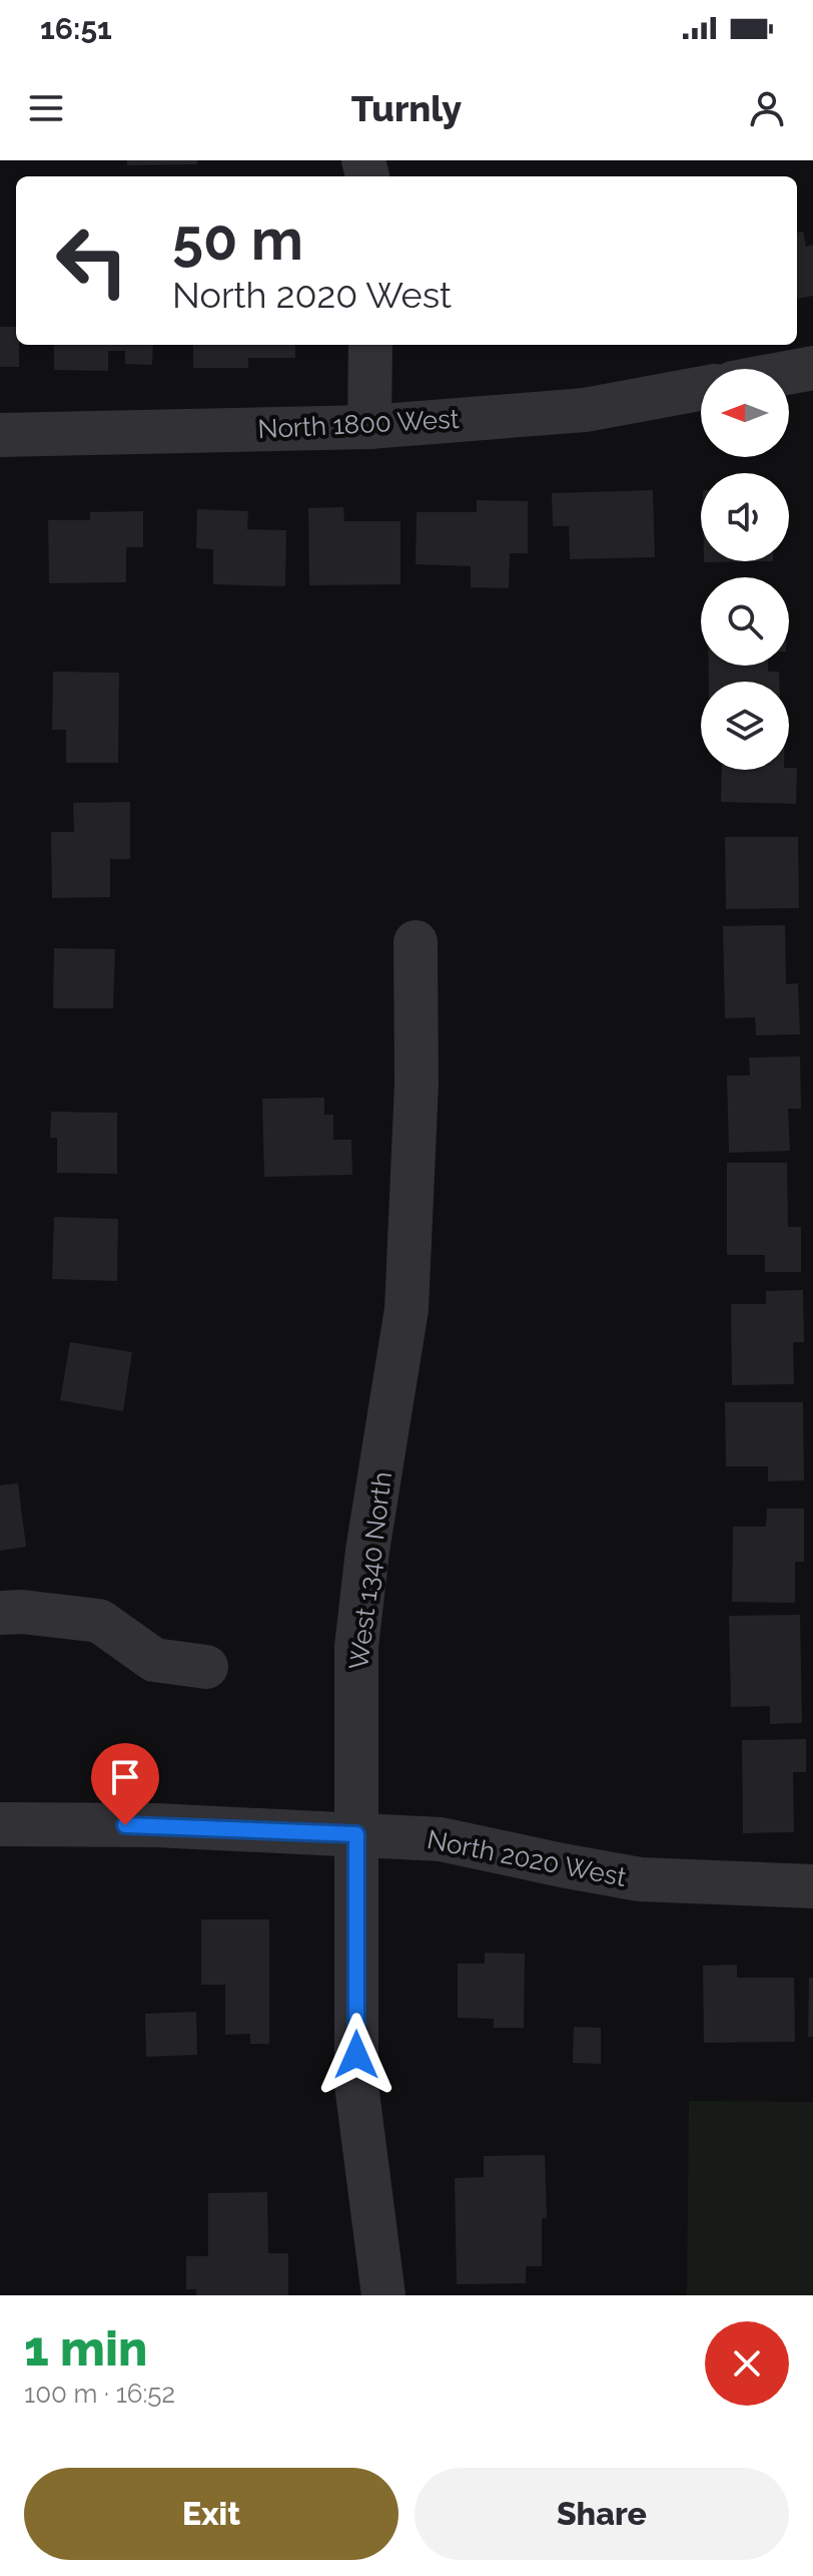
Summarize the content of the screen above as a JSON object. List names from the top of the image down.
{
  "streets": {
    "street": ["North 1800 West", "West 1340 North", "North 2020 West"]
  },
  "crossings": [
    ["West 1340 North", "North 2020 West"]
  ],
  "north": "left",
  "page": {
    "status": "16:51",
    "header": "Turnly",
    "turn": ["50 m", "North 2020 West"],
    "heading": ["1 min", "100 m · 16:52"],
    "buttons": ["Exit", "Share"]
  }
}
